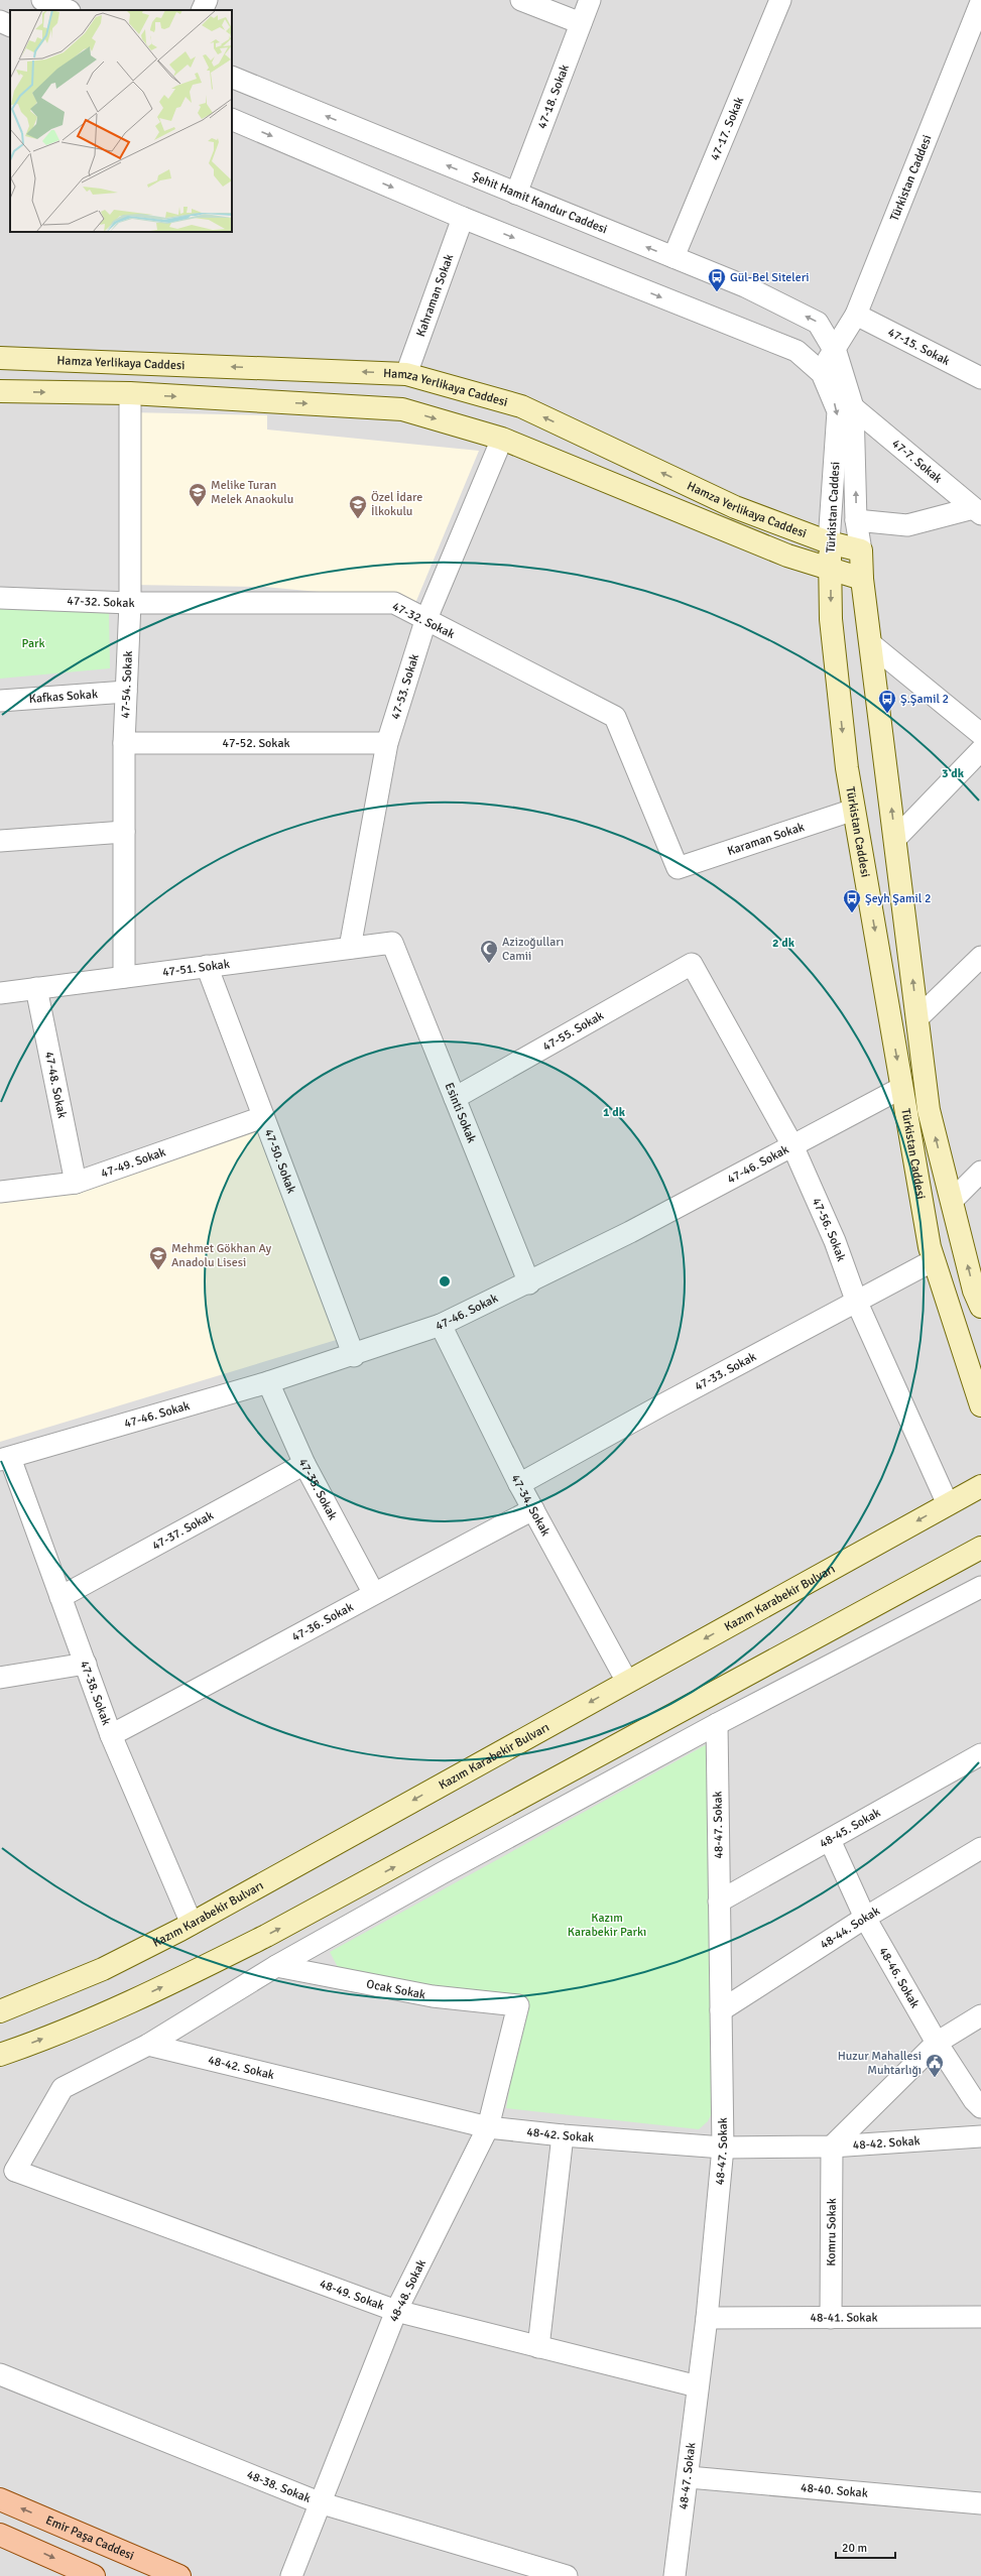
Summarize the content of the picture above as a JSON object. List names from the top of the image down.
{
  "streets": {
    "main road": ["Emir Paşa Caddesi"],
    "street": [
      "47-18. Sokak",
      "47-17. Sokak",
      "Türkistan Caddesi",
      "Şehit Hamit Kandur Caddesi",
      "Kahraman Sokak",
      "47-15. Sokak",
      "Hamza Yerlikaya Caddesi",
      "47-7. Sokak",
      "47-32. Sokak",
      "47-54. Sokak",
      "47-53. Sokak",
      "Kafkas Sokak",
      "47-52. Sokak",
      "Karaman Sokak",
      "47-51. Sokak",
      "47-55. Sokak",
      "47-48. Sokak",
      "Esinti Sokak",
      "47-50. Sokak",
      "47-49. Sokak",
      "47-46. Sokak",
      "47-56. Sokak",
      "47-33. Sokak",
      "47-35. Sokak",
      "47-34. Sokak",
      "47-37. Sokak",
      "Kazım Karabekir Bulvarı",
      "47-36. Sokak",
      "47-38. Sokak",
      "48-47. Sokak",
      "48-45. Sokak",
      "48-44. Sokak",
      "48-46. Sokak",
      "Ocak Sokak",
      "48-42. Sokak",
      "Komru Sokak",
      "48-48. Sokak",
      "48-49. Sokak",
      "48-41. Sokak",
      "48-38. Sokak",
      "48-40. Sokak"
    ]
  },
  "crossings": [
    ["47-18. Sokak", "Şehit Hamit Kandur Caddesi"],
    ["47-17. Sokak", "Şehit Hamit Kandur Caddesi"],
    ["Türkistan Caddesi", "Şehit Hamit Kandur Caddesi"],
    ["Türkistan Caddesi", "47-15. Sokak"],
    ["Türkistan Caddesi", "Hamza Yerlikaya Caddesi"],
    ["Türkistan Caddesi", "47-7. Sokak"],
    ["Türkistan Caddesi", "Karaman Sokak"],
    ["Türkistan Caddesi", "47-46. Sokak"],
    ["Türkistan Caddesi", "47-33. Sokak"],
    ["Kahraman Sokak", "Hamza Yerlikaya Caddesi"],
    ["47-32. Sokak", "47-54. Sokak"],
    ["47-32. Sokak", "47-53. Sokak"],
    ["47-32. Sokak", "Karaman Sokak"],
    ["47-54. Sokak", "Kafkas Sokak"],
    ["47-54. Sokak", "47-52. Sokak"],
    ["47-54. Sokak", "47-51. Sokak"],
    ["47-53. Sokak", "47-52. Sokak"],
    ["47-53. Sokak", "47-51. Sokak"],
    ["47-51. Sokak", "47-48. Sokak"],
    ["47-51. Sokak", "Esinti Sokak"],
    ["47-51. Sokak", "47-50. Sokak"],
    ["47-55. Sokak", "Esinti Sokak"],
    ["47-55. Sokak", "47-56. Sokak"],
    ["47-48. Sokak", "47-49. Sokak"],
    ["Esinti Sokak", "47-46. Sokak"],
    ["47-50. Sokak", "47-49. Sokak"],
    ["47-50. Sokak", "47-46. Sokak"],
    ["47-46. Sokak", "47-56. Sokak"],
    ["47-46. Sokak", "47-35. Sokak"],
    ["47-46. Sokak", "47-34. Sokak"],
    ["47-46. Sokak", "47-38. Sokak"],
    ["47-56. Sokak", "47-33. Sokak"],
    ["47-56. Sokak", "Kazım Karabekir Bulvarı"],
    ["47-33. Sokak", "47-34. Sokak"],
    ["47-35. Sokak", "47-37. Sokak"],
    ["47-35. Sokak", "47-36. Sokak"],
    ["47-34. Sokak", "Kazım Karabekir Bulvarı"],
    ["47-34. Sokak", "47-36. Sokak"],
    ["47-37. Sokak", "47-38. Sokak"],
    ["Kazım Karabekir Bulvarı", "47-38. Sokak"],
    ["47-36. Sokak", "47-38. Sokak"],
    ["48-47. Sokak", "48-45. Sokak"],
    ["48-47. Sokak", "48-44. Sokak"],
    ["48-47. Sokak", "48-42. Sokak"],
    ["48-47. Sokak", "48-49. Sokak"],
    ["48-47. Sokak", "48-41. Sokak"],
    ["48-47. Sokak", "48-40. Sokak"],
    ["48-45. Sokak", "48-46. Sokak"],
    ["48-44. Sokak", "48-46. Sokak"],
    ["Ocak Sokak", "48-48. Sokak"],
    ["48-42. Sokak", "Komru Sokak"],
    ["48-42. Sokak", "48-48. Sokak"],
    ["Komru Sokak", "48-41. Sokak"],
    ["48-48. Sokak", "48-49. Sokak"],
    ["48-48. Sokak", "48-38. Sokak"]
  ],
  "parks": ["Park", "Kazım Karabekir Parkı"],
  "places": {
    "bus stop": ["Gül-Bel Siteleri", "Ş.Şamil 2", "Şeyh Şamil 2"],
    "school or university": ["Melike Turan Melek Anaokulu", "Özel İdare İlkokulu", "Mehmet Gökhan Ay Anadolu Lisesi"],
    "mosque": ["Azizoğulları Camii"],
    "public building": ["Huzur Mahallesi Muhtarlığı"]
  },
  "scale_bar": "20 m",
  "rings": ["3 dk", "2 dk", "1 dk"]
}
